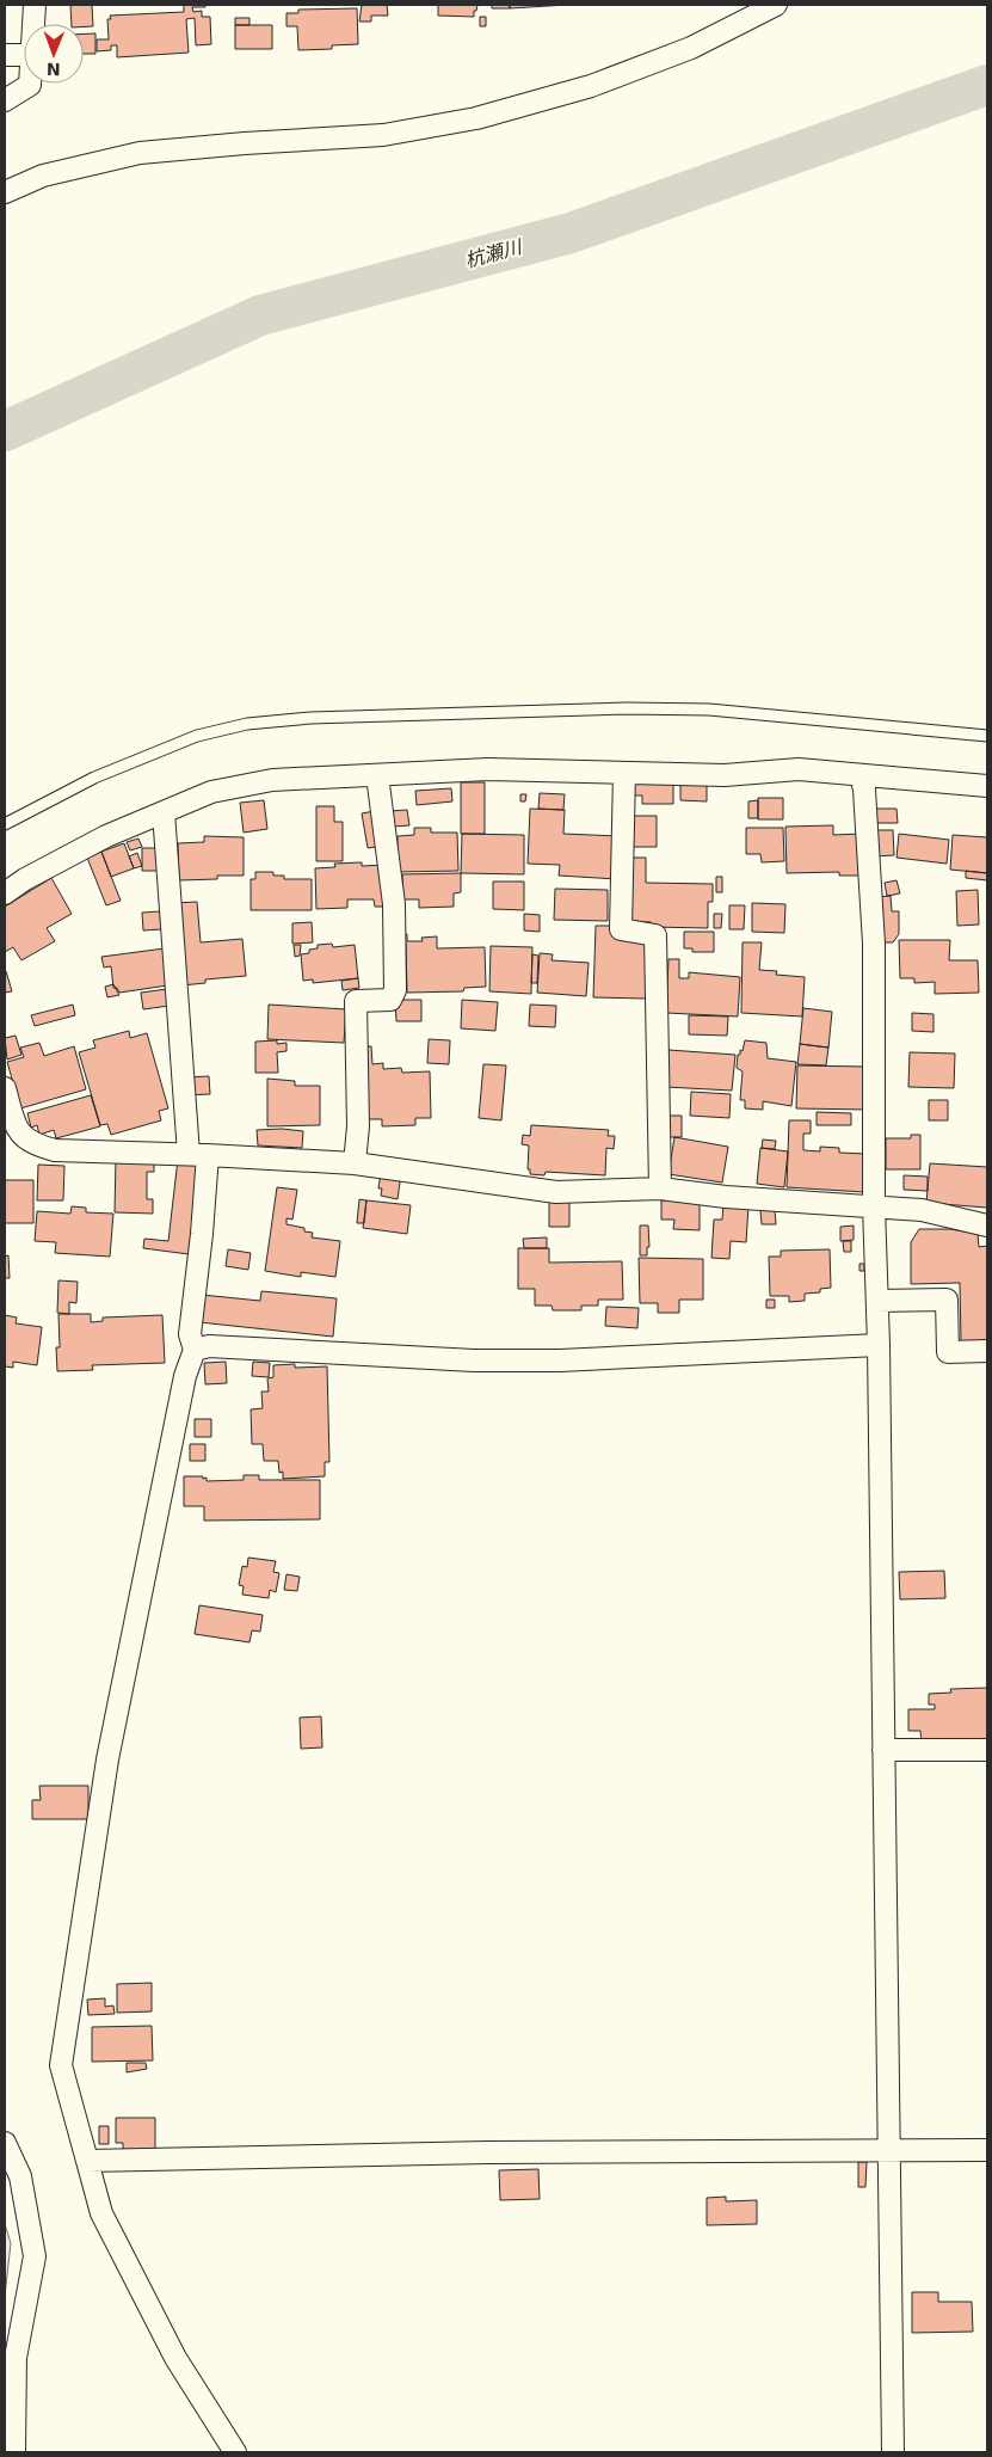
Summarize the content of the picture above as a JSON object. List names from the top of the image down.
{
  "water": ["杭瀬川"],
  "north": "bottom"
}
